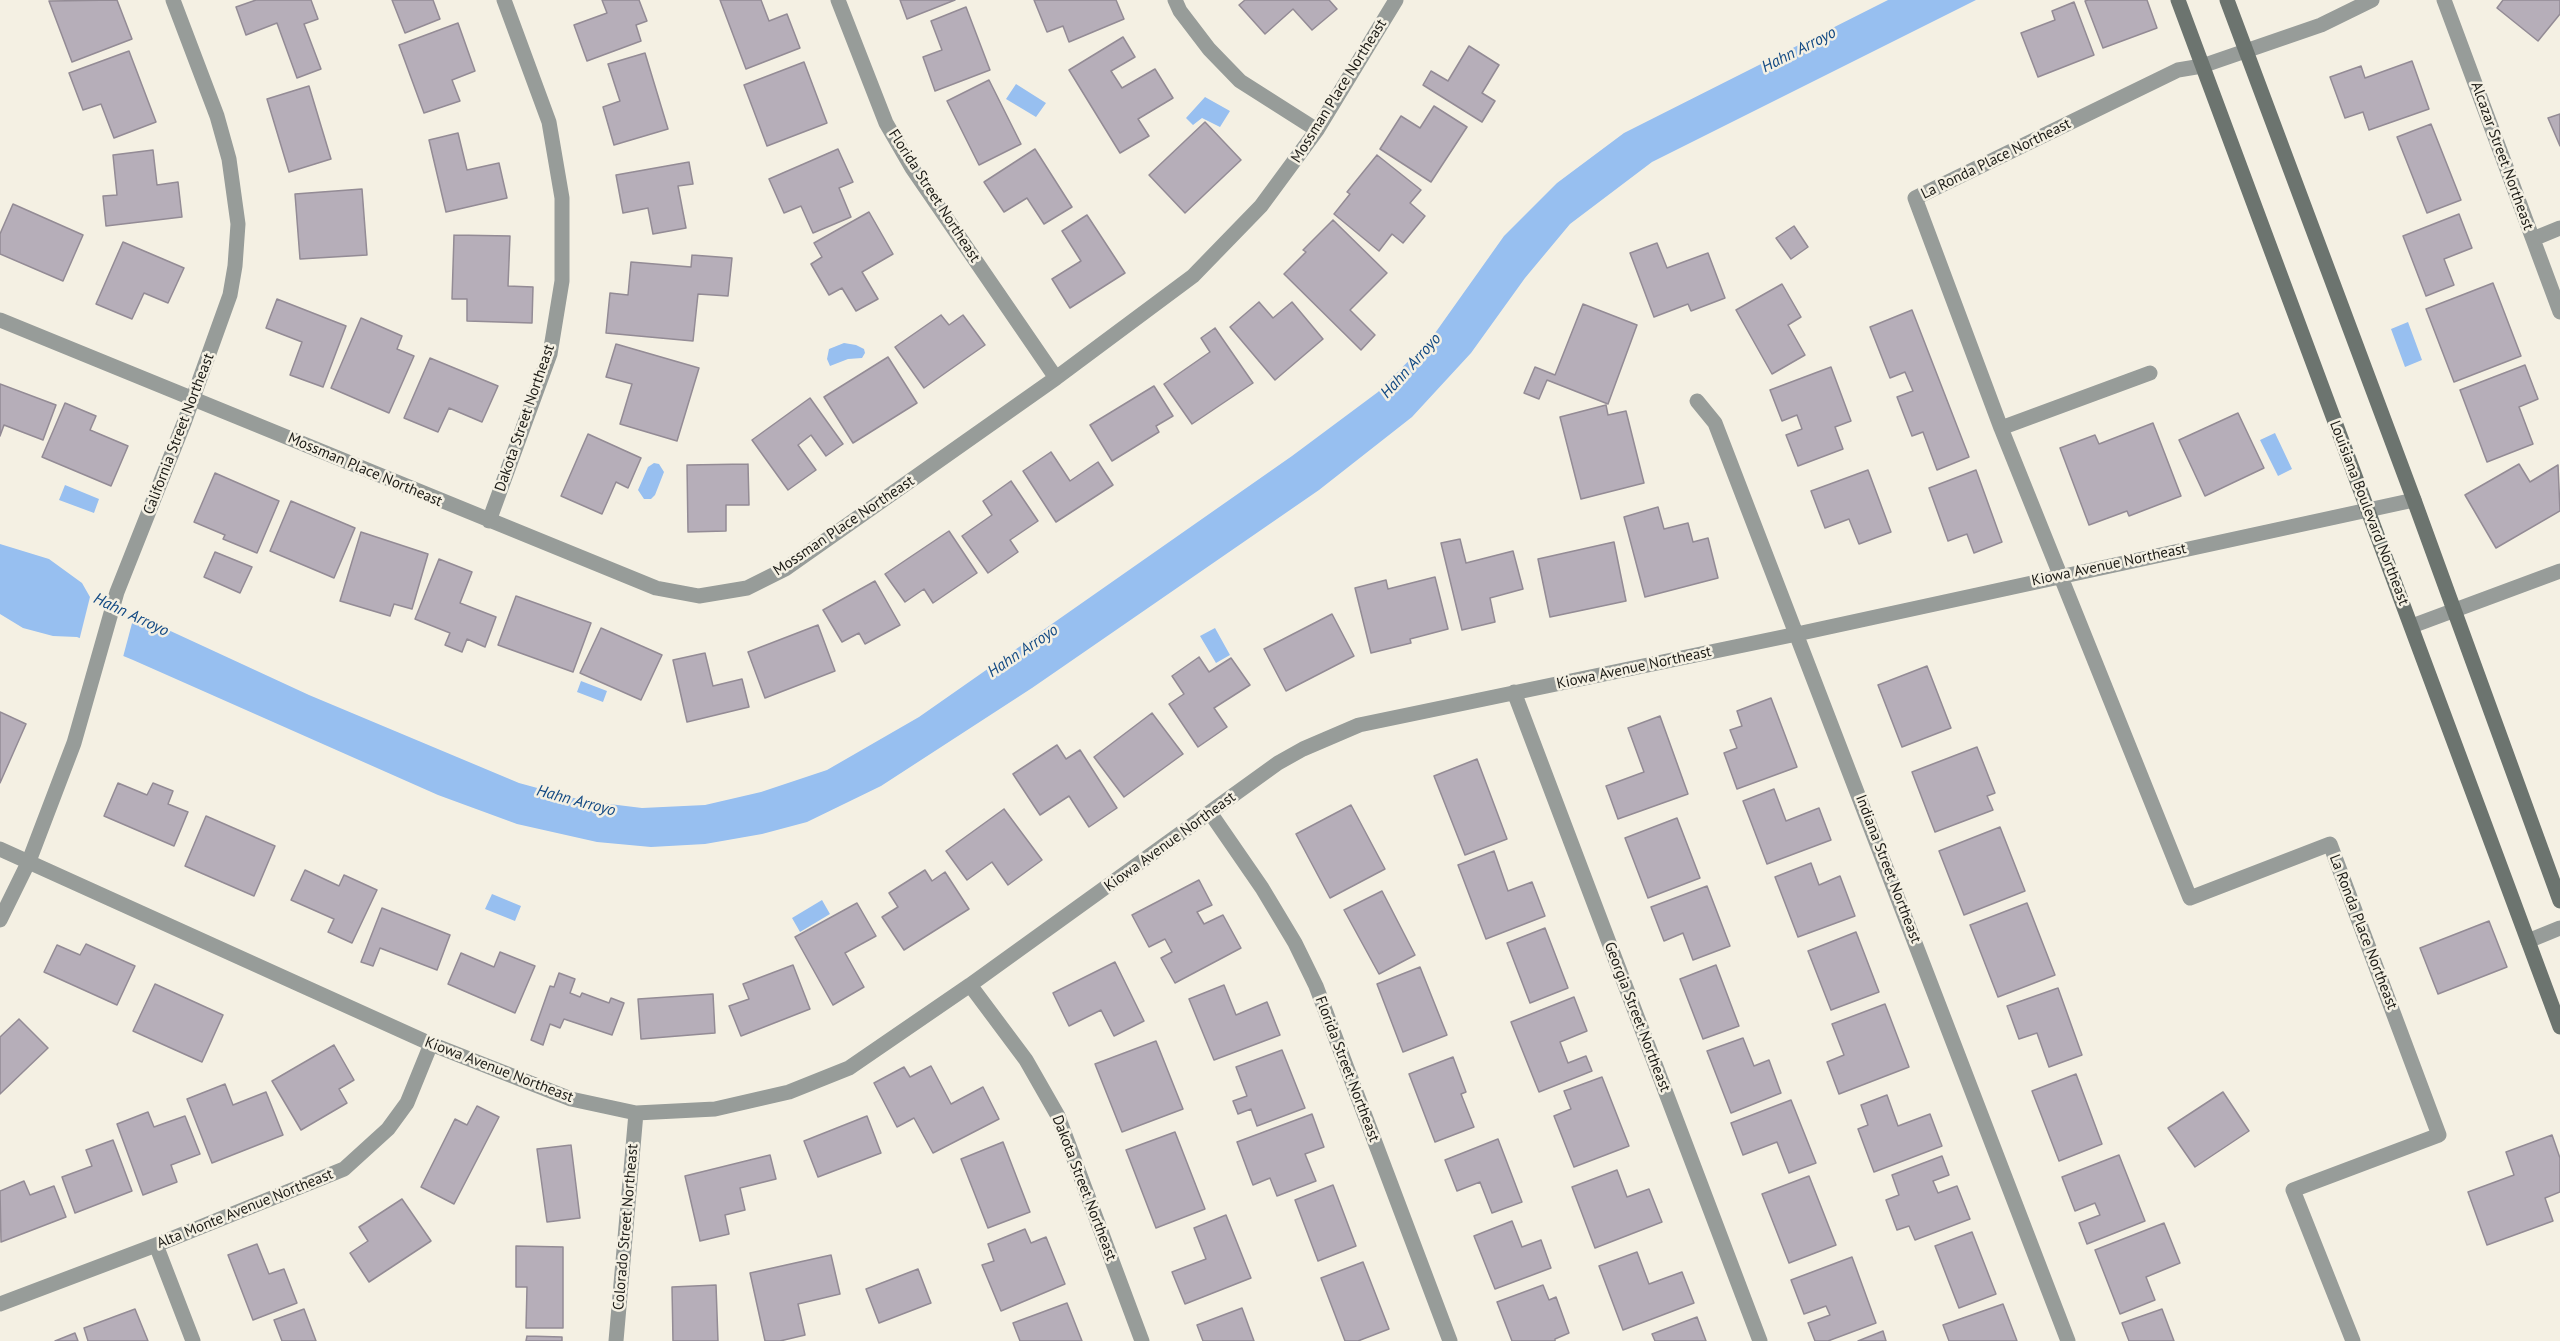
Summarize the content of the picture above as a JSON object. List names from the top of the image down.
{
  "streets": {
    "main road": ["Louisiana Boulevard Northeast"],
    "street": [
      "Mossman Place Northeast",
      "Alcazar Street Northeast",
      "La Ronda Place Northeast",
      "Florida Street Northeast",
      "Dakota Street Northeast",
      "California Street Northeast",
      "Kiowa Avenue Northeast",
      "Indiana Street Northeast",
      "Georgia Street Northeast",
      "Alta Monte Avenue Northeast",
      "Colorado Street Northeast"
    ]
  },
  "crossings": [
    ["Mossman Place Northeast", "Florida Street Northeast"],
    ["Mossman Place Northeast", "Dakota Street Northeast"],
    ["Mossman Place Northeast", "California Street Northeast"],
    ["La Ronda Place Northeast", "Louisiana Boulevard Northeast"],
    ["La Ronda Place Northeast", "Kiowa Avenue Northeast"],
    ["Florida Street Northeast", "Kiowa Avenue Northeast"],
    ["Dakota Street Northeast", "Kiowa Avenue Northeast"],
    ["California Street Northeast", "Kiowa Avenue Northeast"],
    ["Louisiana Boulevard Northeast", "Kiowa Avenue Northeast"],
    ["Kiowa Avenue Northeast", "Indiana Street Northeast"],
    ["Kiowa Avenue Northeast", "Georgia Street Northeast"],
    ["Kiowa Avenue Northeast", "Alta Monte Avenue Northeast"],
    ["Kiowa Avenue Northeast", "Colorado Street Northeast"]
  ],
  "water": ["Hahn Arroyo"]
}
